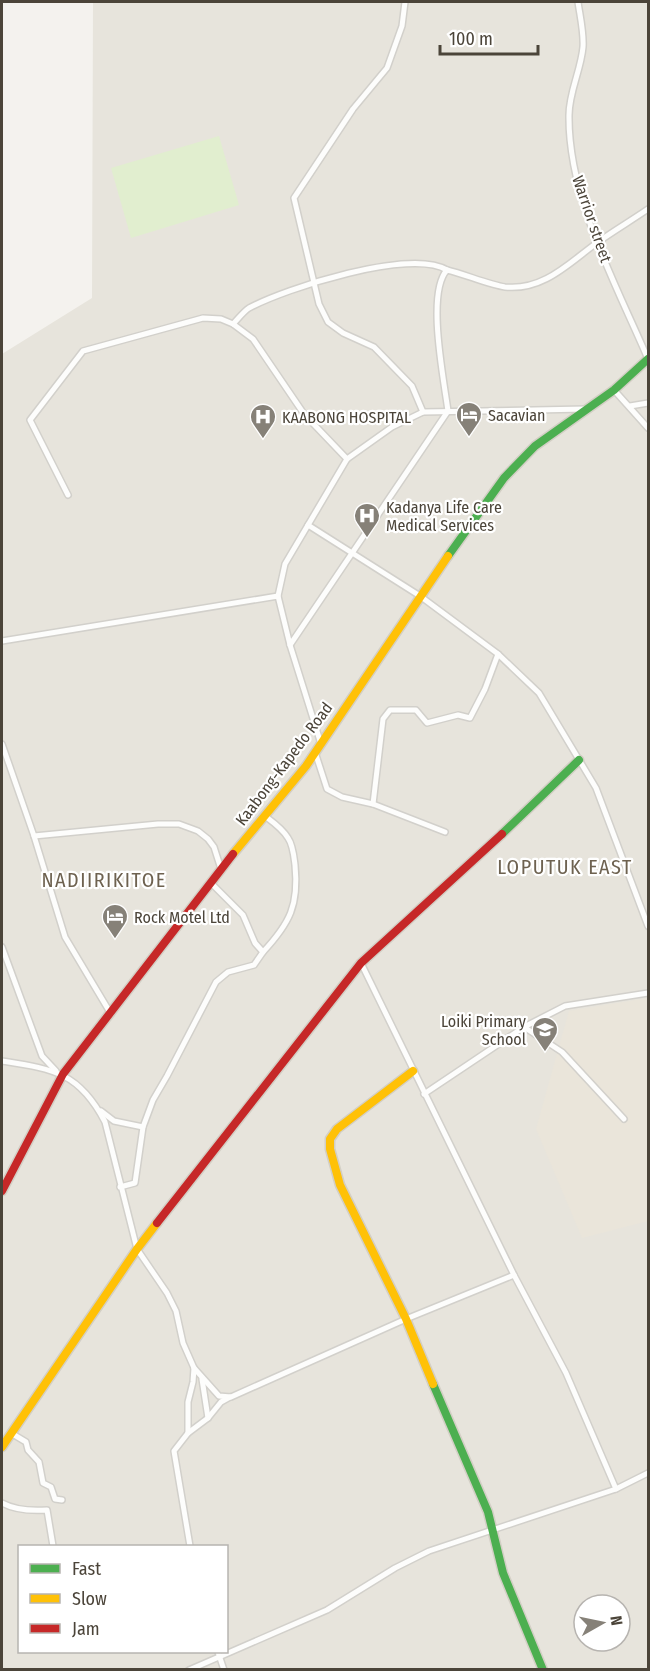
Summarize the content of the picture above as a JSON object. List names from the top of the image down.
{
  "streets": {
    "street": ["Warrior street", "Kaabong-Kapedo Road"]
  },
  "crossings": [
    ["Warrior street", "Kaabong-Kapedo Road"]
  ],
  "districts": ["LOPUTUK EAST", "NADIIRIKITOE"],
  "places": {
    "hotel": ["Sacavian", "Rock Motel Ltd"],
    "hospital": ["KAABONG HOSPITAL", "Kadanya Life Care Medical Services"],
    "school or university": ["Loiki Primary School"]
  },
  "legend": ["Fast", "Slow", "Jam"],
  "scale_bar": "100 m",
  "north": "right"
}
